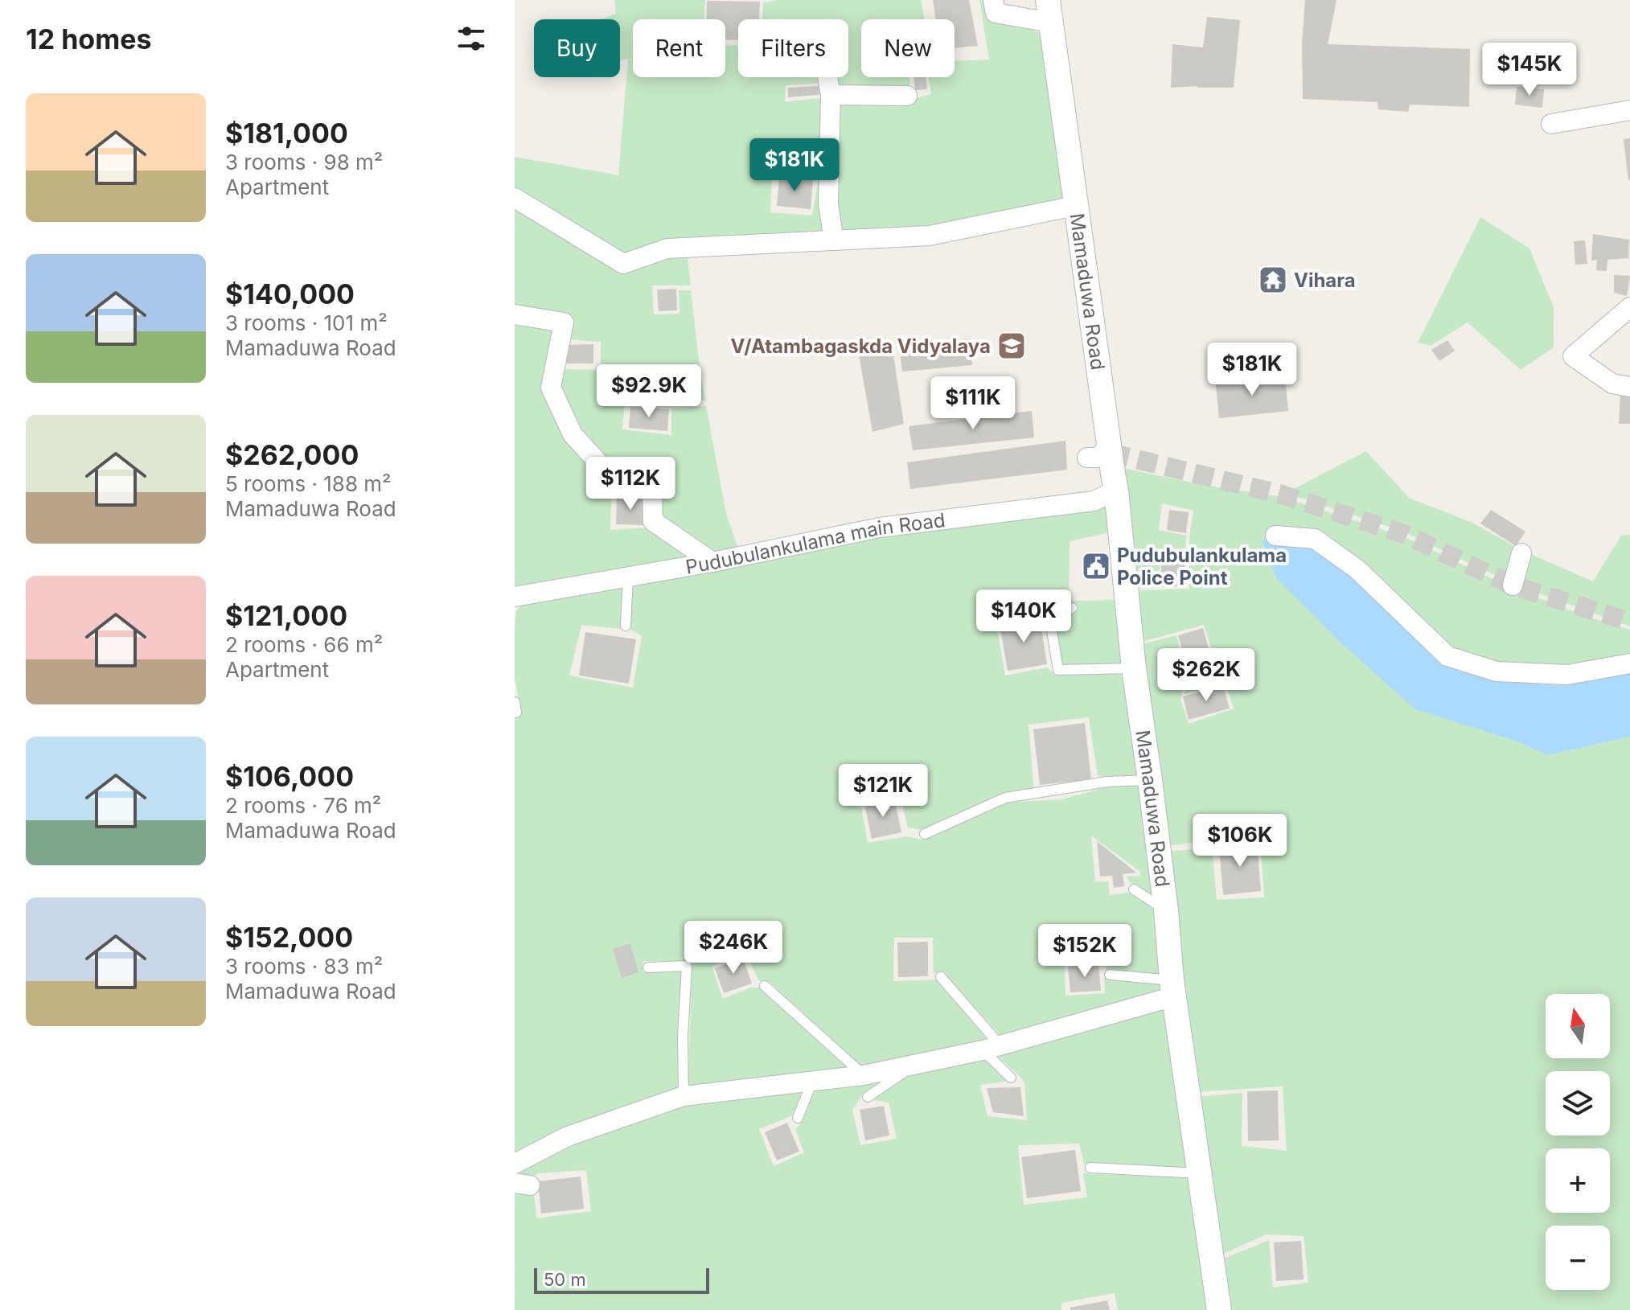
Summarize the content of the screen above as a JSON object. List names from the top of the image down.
{
  "streets": {
    "street": ["Mamaduwa Road", "Pudubulankulama main Road"]
  },
  "crossings": [
    ["Mamaduwa Road", "Pudubulankulama main Road"]
  ],
  "places": {
    "temple": ["Vihara"],
    "school or university": ["V/Atambagaskda Vidyalaya"],
    "public building": ["Pudubulankulama Police Point"]
  },
  "scale_bar": "50 m",
  "north": "top",
  "page": {
    "heading": "12 homes",
    "chip": [
      "Buy",
      "Rent",
      "Filters",
      "New"
    ],
    "price": [
      "$145K",
      "$181K",
      "$181K",
      "$92.9K",
      "$111K",
      "$112K",
      "$140K",
      "$262K",
      "$121K",
      "$106K",
      "$246K",
      "$152K"
    ],
    "list": [
      {
        "name": "$181,000",
        "note": "3 rooms · 98 m² · Apartment"
      },
      {
        "name": "$140,000",
        "note": "3 rooms · 101 m² · Mamaduwa Road"
      },
      {
        "name": "$262,000",
        "note": "5 rooms · 188 m² · Mamaduwa Road"
      },
      {
        "name": "$121,000",
        "note": "2 rooms · 66 m² · Apartment"
      },
      {
        "name": "$106,000",
        "note": "2 rooms · 76 m² · Mamaduwa Road"
      },
      {
        "name": "$152,000",
        "note": "3 rooms · 83 m² · Mamaduwa Road"
      }
    ],
    "map_buttons": ["+", "−"],
    "scale": "50 m"
  }
}
